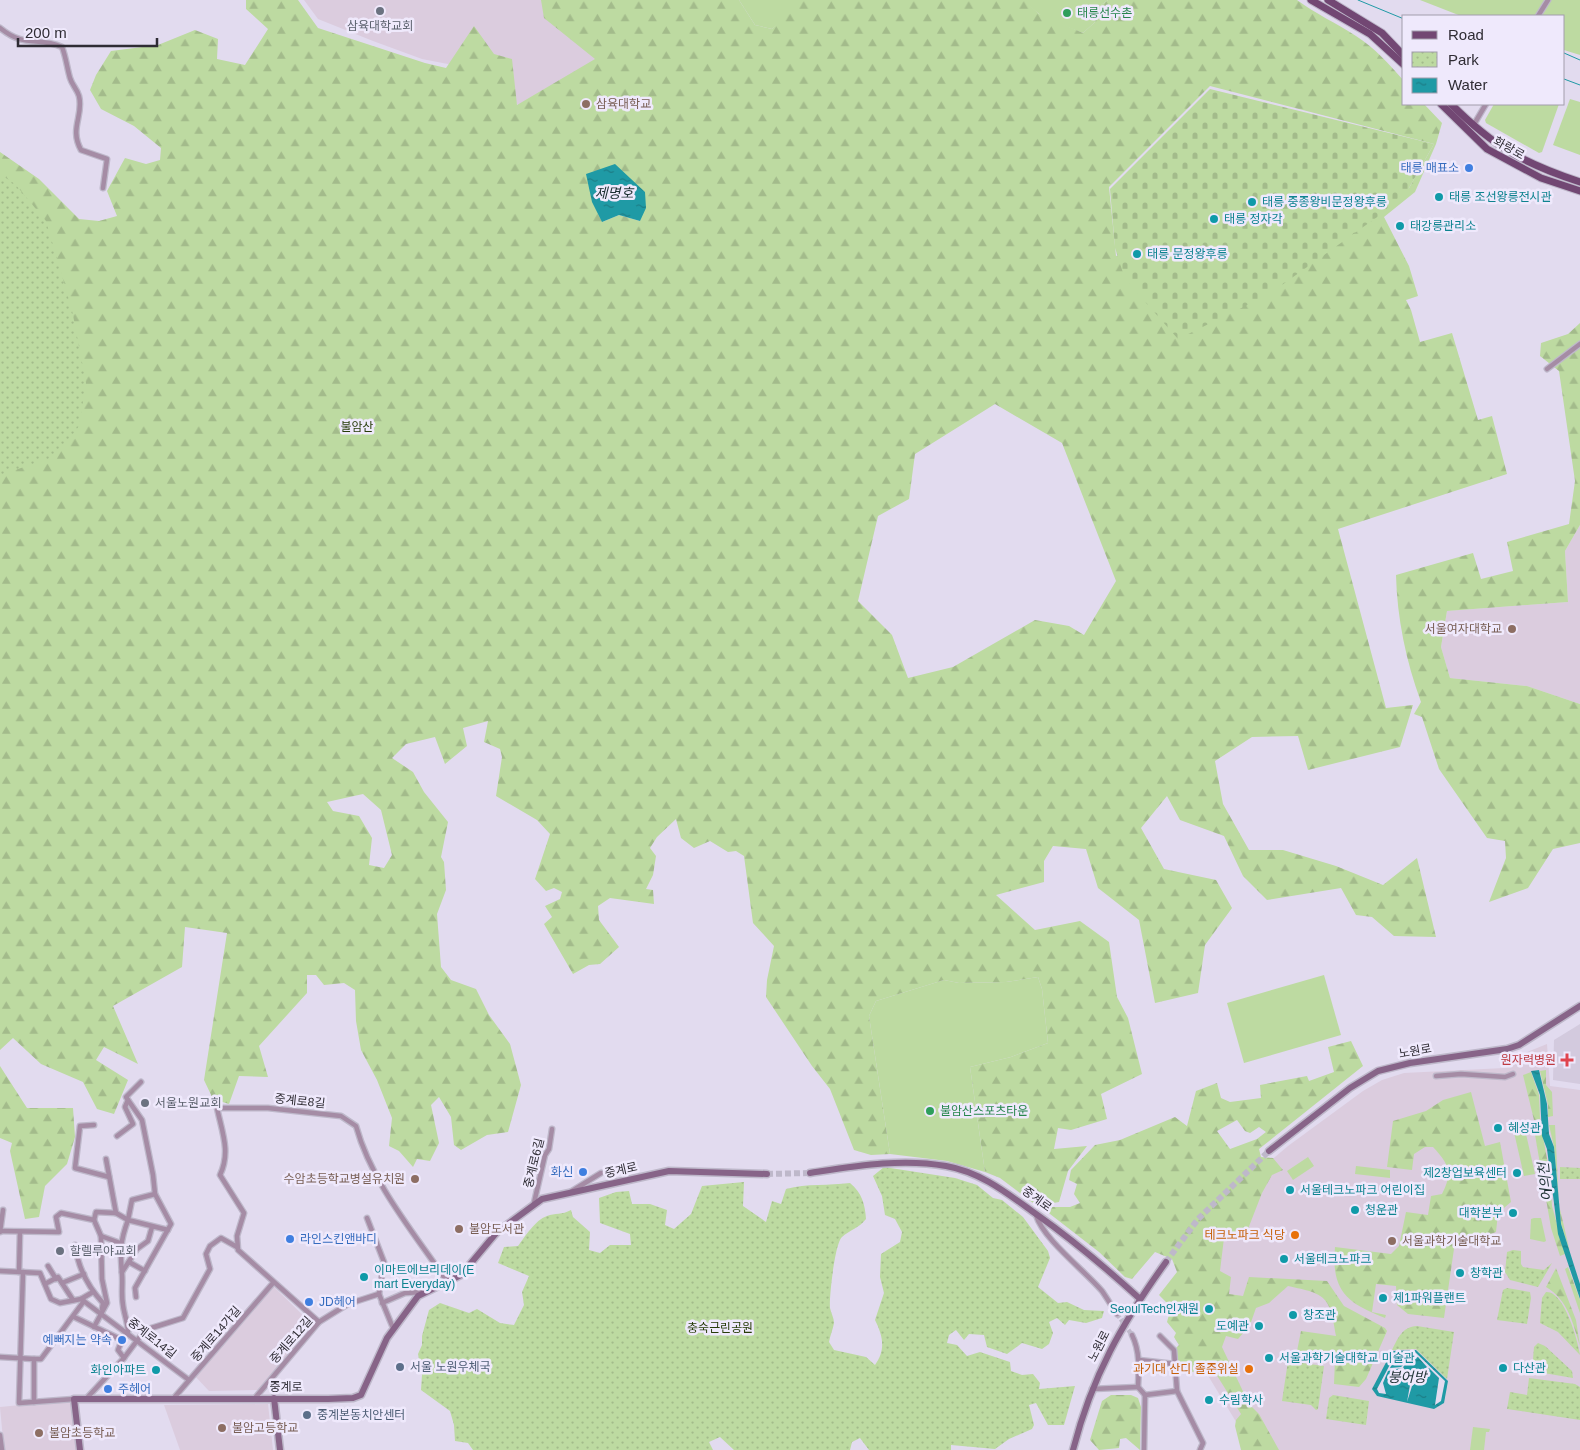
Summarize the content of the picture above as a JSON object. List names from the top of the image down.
{
  "streets": {
    "main road": ["화랑로"],
    "street": [
      "노원로",
      "중계로8길",
      "중계로6길",
      "중계로",
      "중계로14가길",
      "중계로14길",
      "중계로12길"
    ]
  },
  "crossings": [
    ["노원로", "중계로"],
    ["중계로8길", "중계로"],
    ["중계로6길", "중계로"],
    ["중계로", "중계로14가길"],
    ["중계로", "중계로12길"],
    ["중계로14가길", "중계로14길"]
  ],
  "water": ["제명호", "어의천", "붕어방"],
  "parks": ["불암산", "충숙근린공원"],
  "places": {
    "other": [
      "삼육대학교회",
      "태릉선수촌",
      "삼육대학교",
      "태릉 매표소",
      "태릉 조선왕릉전시관",
      "태릉 중종왕비문정왕후릉",
      "태릉 정자각",
      "태강릉관리소",
      "태릉 문정왕후릉",
      "서울여자대학교",
      "서울노원교회",
      "불암산스포츠타운",
      "혜성관",
      "화신",
      "제2창업보육센터",
      "수암초등학교병설유치원",
      "서울테크노파크 어린이집",
      "청운관",
      "대학본부",
      "불암도서관",
      "테크노파크 식당",
      "라인스킨앤바디",
      "서울과학기술대학교",
      "할렐루야교회",
      "서울테크노파크",
      "창학관",
      "이마트에브리데이(E mart Everyday)",
      "제1파워플랜트",
      "JD헤어",
      "SeoulTech인재원",
      "창조관",
      "도예관",
      "예뻐지는 약속",
      "서울과학기술대학교 미술관",
      "서울 노원우체국",
      "다산관",
      "과기대 산디 졸준위실",
      "화인아파트",
      "주헤어",
      "수림학사",
      "중계본동치안센터",
      "불암고등학교",
      "불암초등학교"
    ],
    "health": ["원자력병원"]
  },
  "legend": ["Road", "Park", "Water"],
  "scale_bar": "200 m"
}
